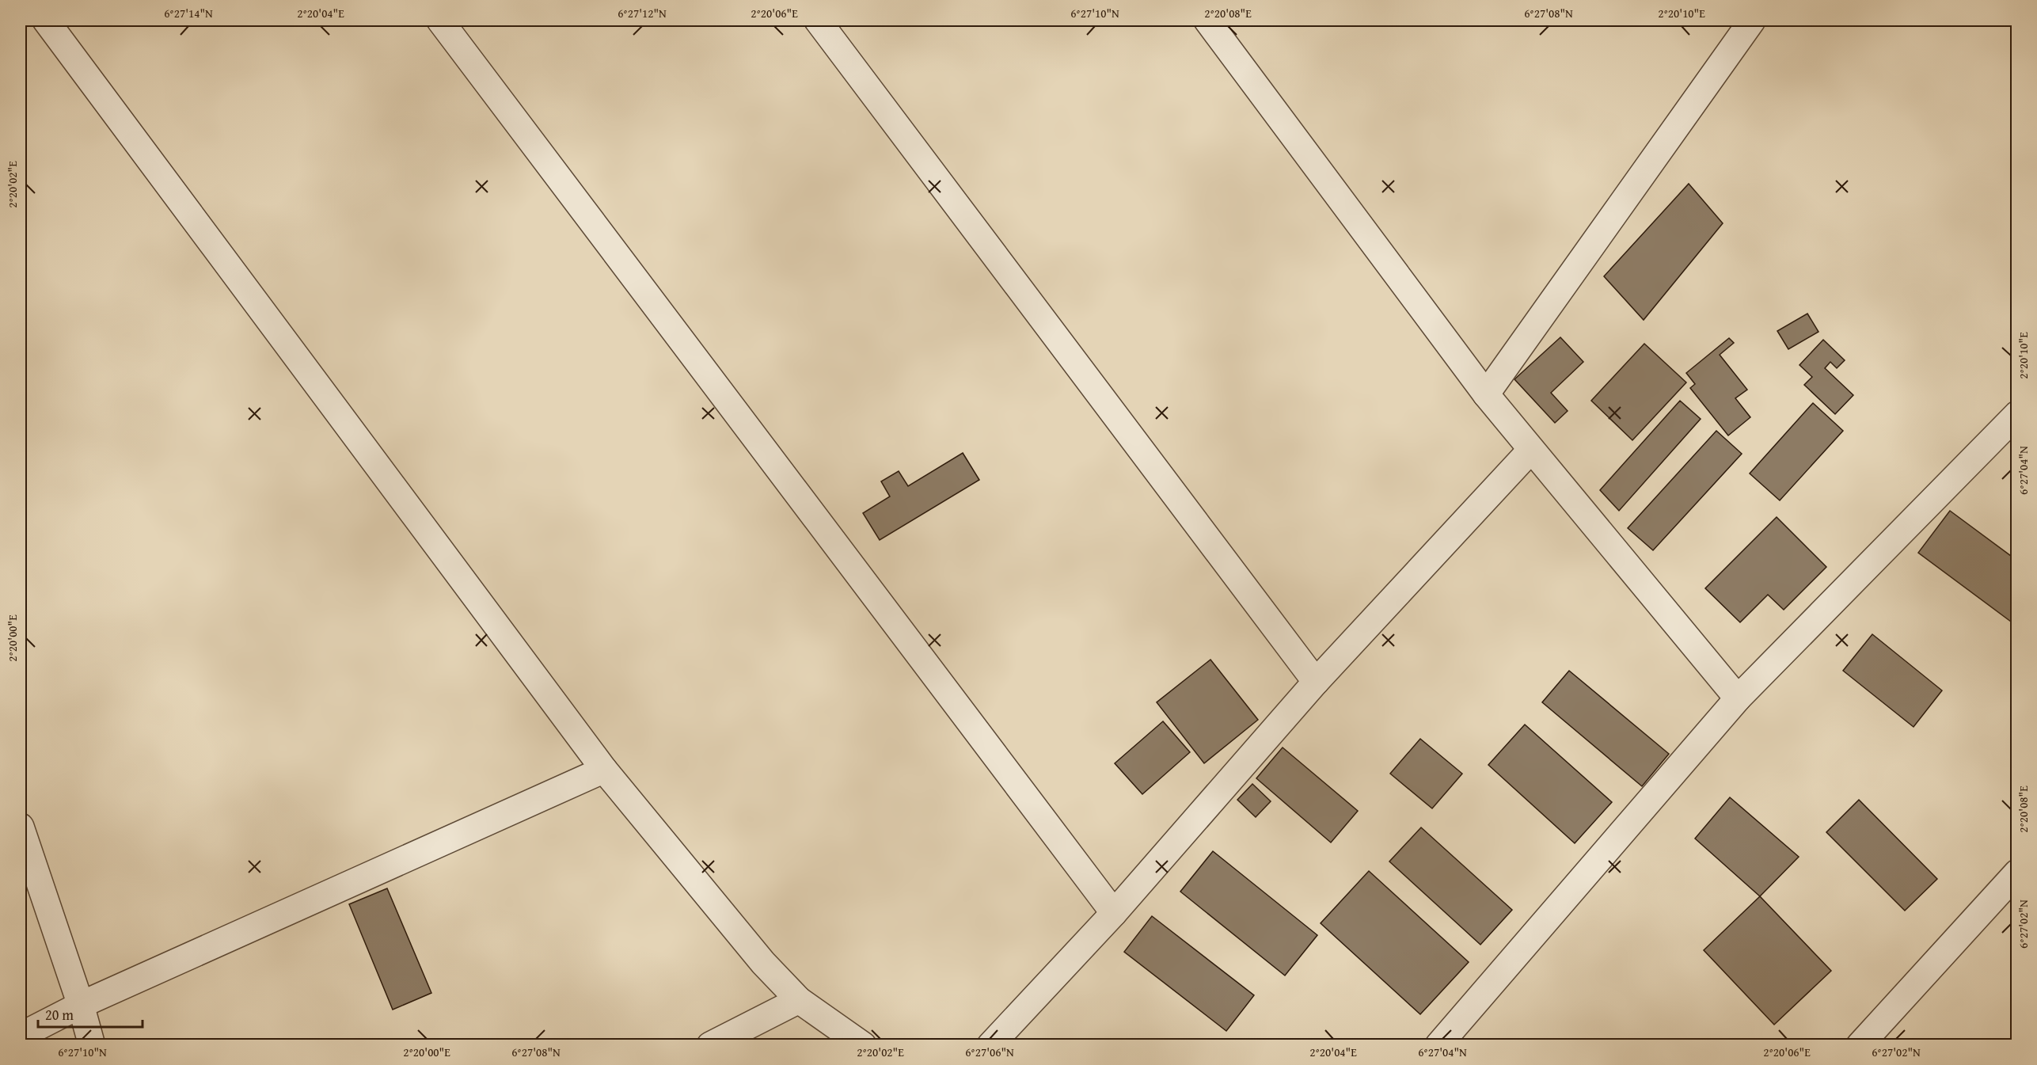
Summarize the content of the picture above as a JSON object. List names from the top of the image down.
{
  "scale_bar": "20 m",
  "coordinates": [
    "6°27'14\"N",
    "2°20'04\"E",
    "6°27'12\"N",
    "2°20'06\"E",
    "6°27'10\"N",
    "2°20'08\"E",
    "6°27'08\"N",
    "2°20'10\"E",
    "2°20'02\"E",
    "6°27'04\"N",
    "2°20'00\"E",
    "6°27'02\"N",
    "6°27'06\"N"
  ]
}
